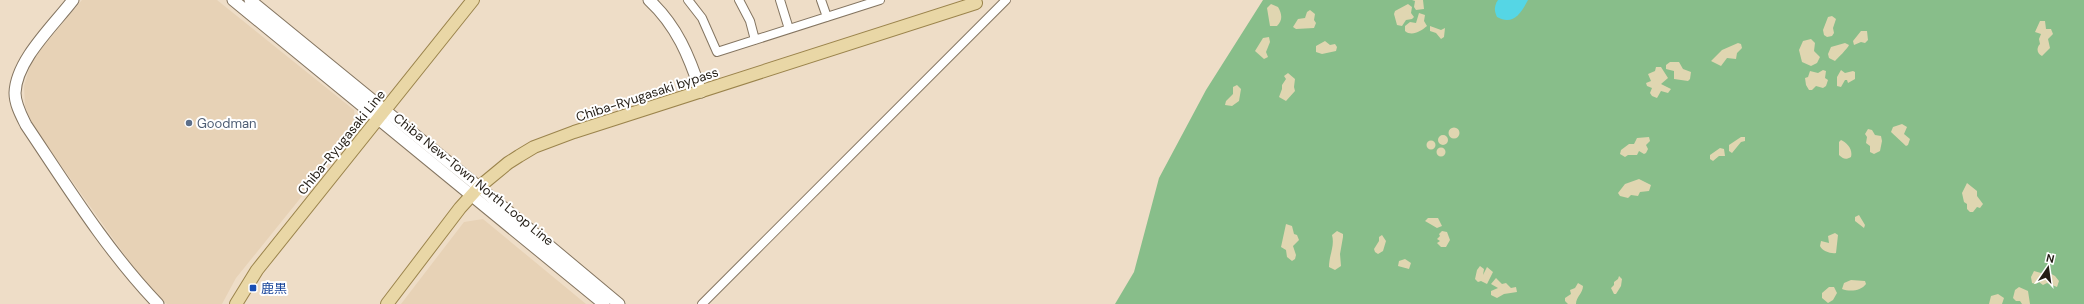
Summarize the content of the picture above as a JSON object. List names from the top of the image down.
{
  "streets": {
    "main road": ["Chiba-Ryugasaki bypass", "Chiba-Ryugasaki Line", "Chiba New-Town North Loop Line"]
  },
  "crossings": [
    ["Chiba-Ryugasaki bypass", "Chiba New-Town North Loop Line"],
    ["Chiba-Ryugasaki Line", "Chiba New-Town North Loop Line"]
  ],
  "places": {
    "other": ["Goodman"],
    "transit": ["鹿黒"]
  },
  "north": "top"
}
